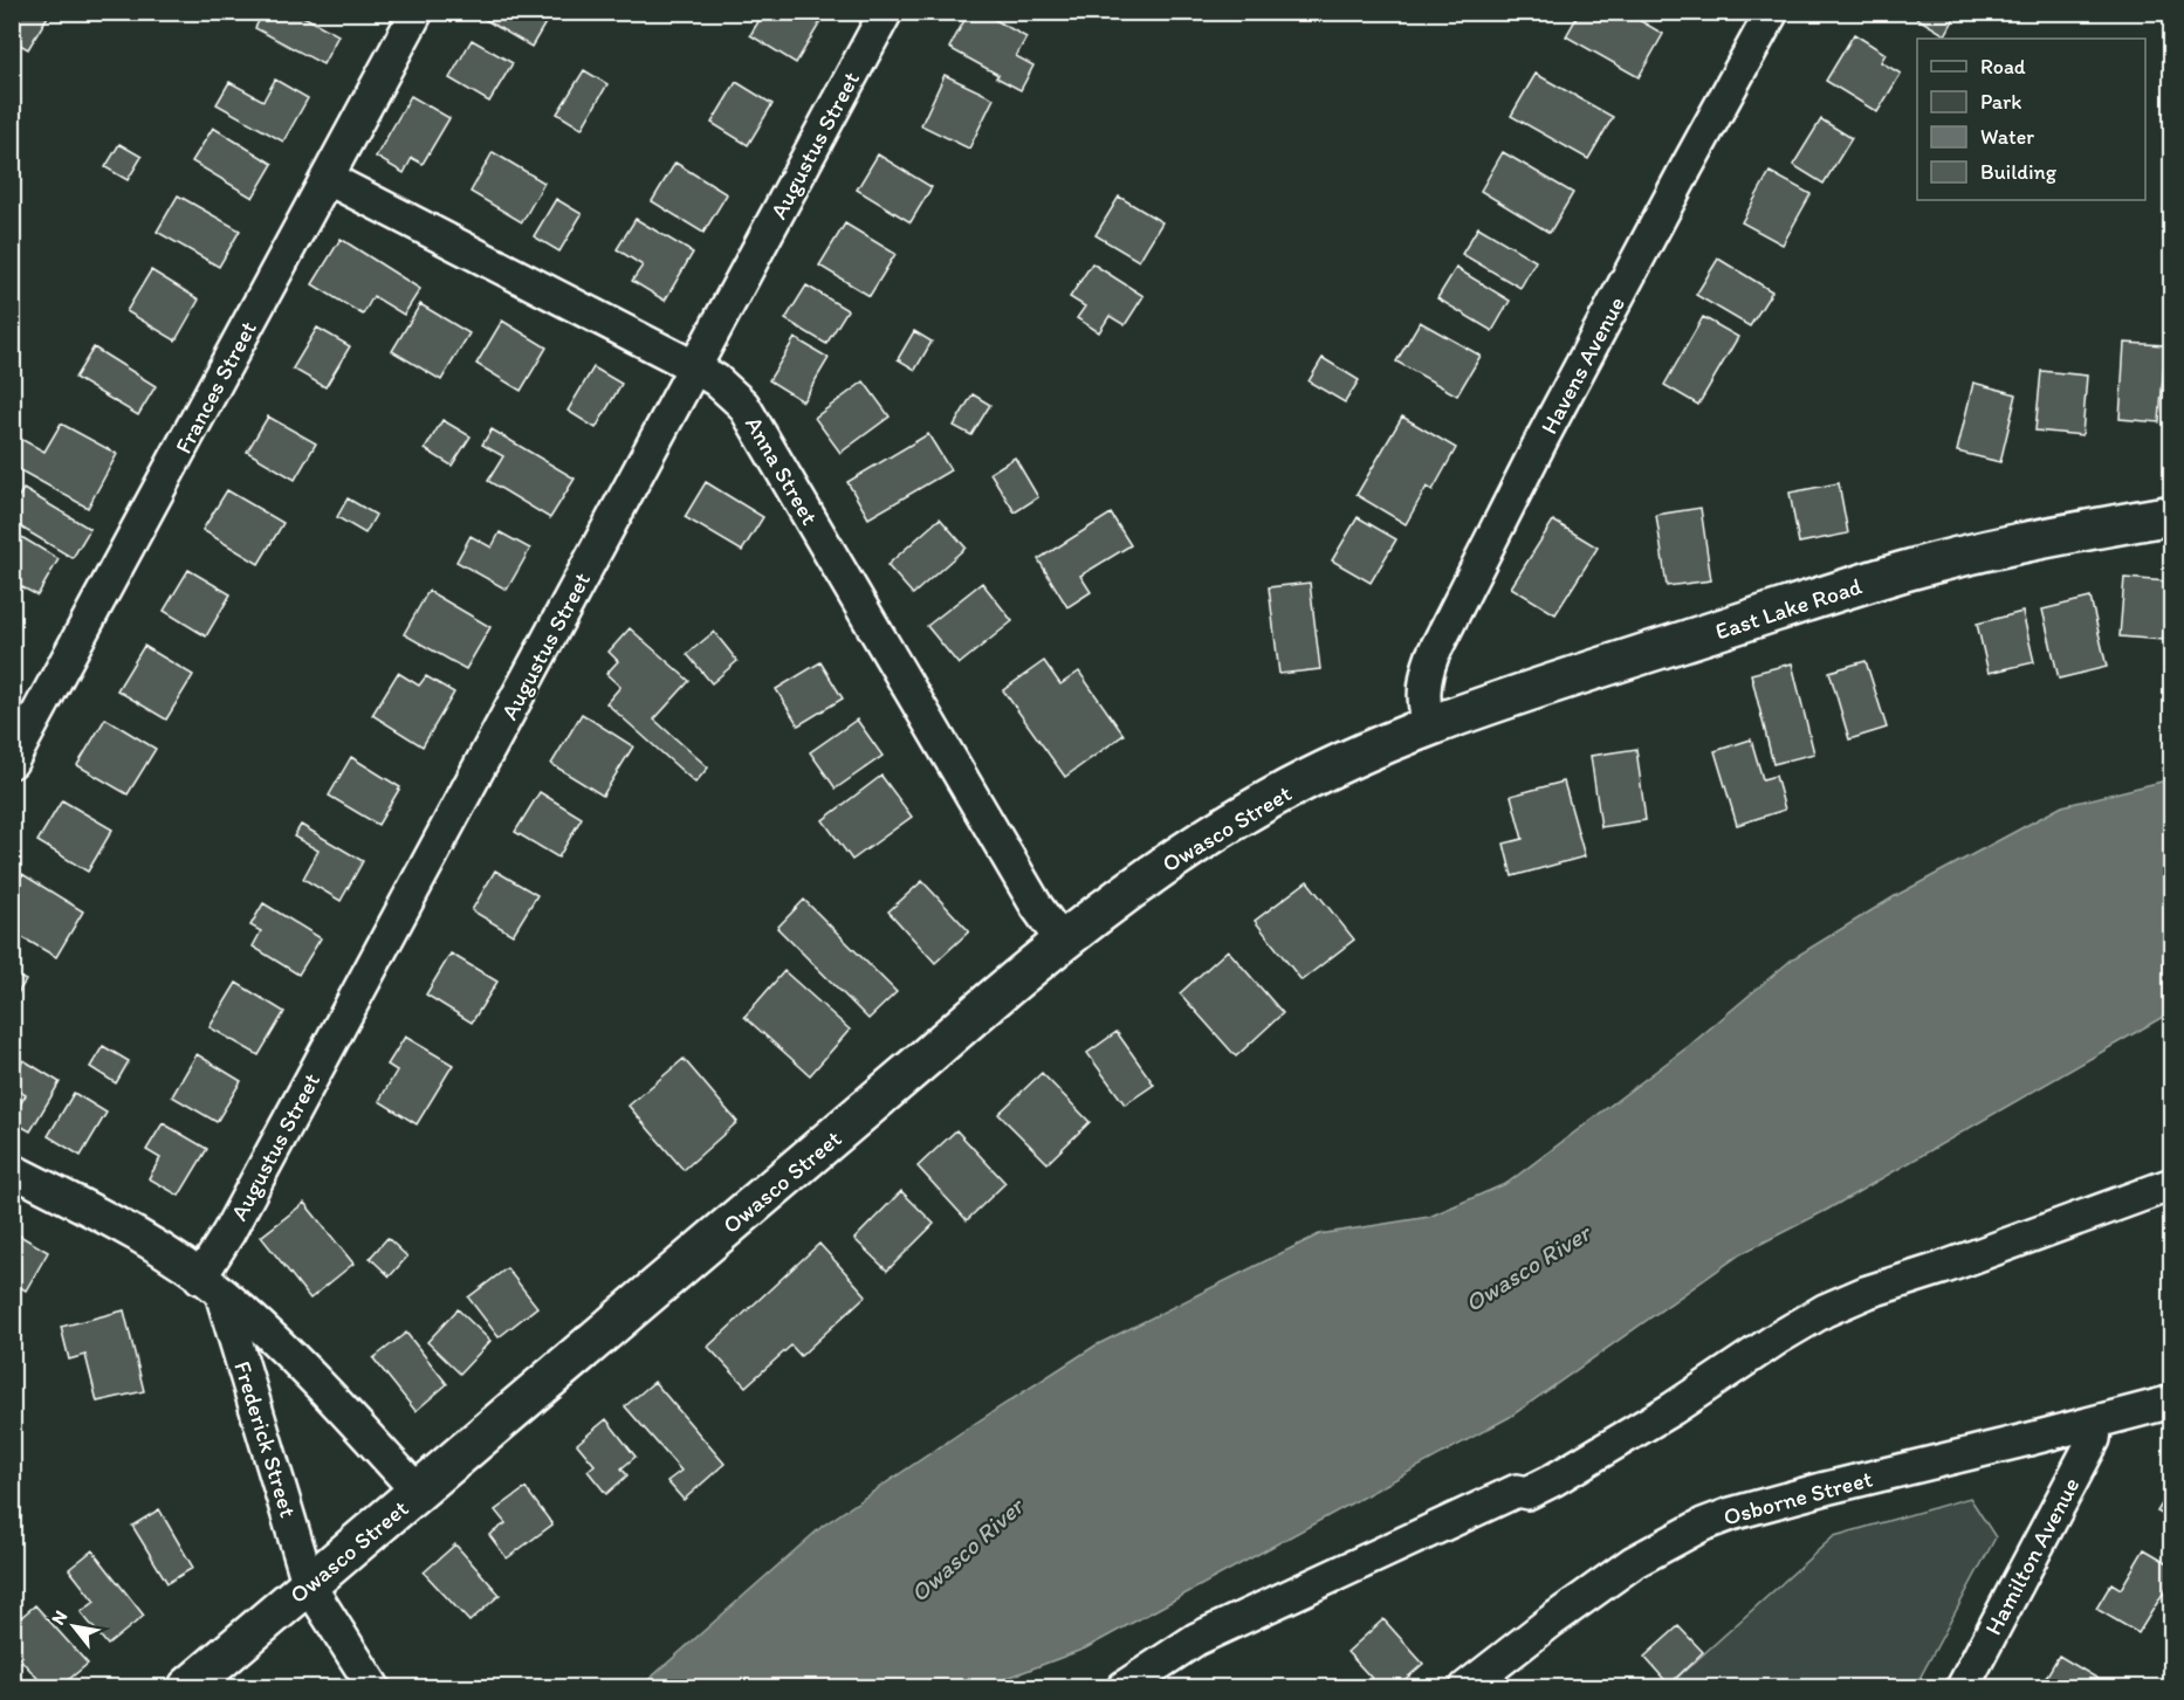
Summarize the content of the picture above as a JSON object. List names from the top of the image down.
{
  "streets": {
    "main road": ["East Lake Road", "Owasco Street"],
    "street": [
      "Augustus Street",
      "Havens Avenue",
      "Frances Street",
      "Anna Street",
      "Frederick Street",
      "Osborne Street",
      "Hamilton Avenue"
    ]
  },
  "crossings": [
    ["Augustus Street", "Anna Street"],
    ["Augustus Street", "Frederick Street"],
    ["Havens Avenue", "East Lake Road"],
    ["Havens Avenue", "Owasco Street"],
    ["Frances Street", "Anna Street"],
    ["Anna Street", "Owasco Street"],
    ["East Lake Road", "Owasco Street"],
    ["Owasco Street", "Frederick Street"],
    ["Osborne Street", "Hamilton Avenue"]
  ],
  "water": ["Owasco River"],
  "legend": [
    "Road",
    "Park",
    "Water",
    "Building"
  ],
  "north": "top left"
}
